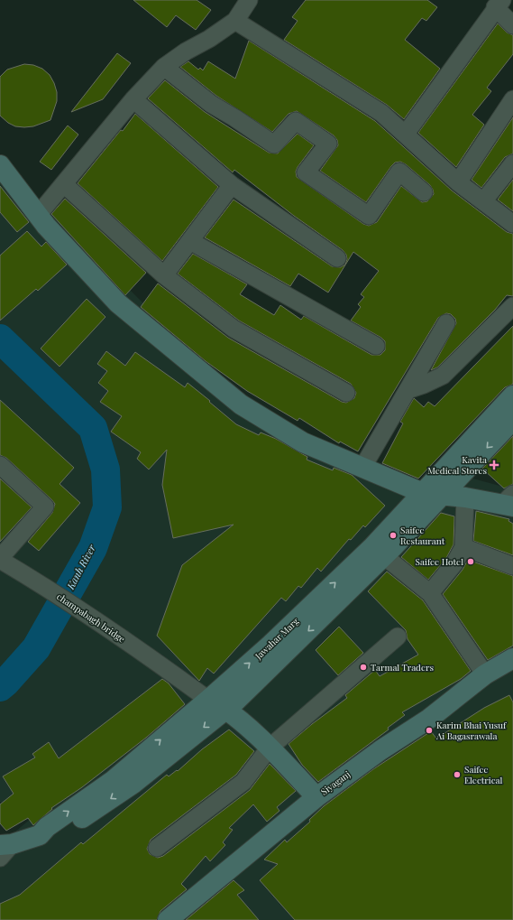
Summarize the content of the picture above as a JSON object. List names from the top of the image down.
{
  "streets": {
    "main road": ["Jawahar Marg", "Siyaganj"],
    "street": ["champabagh bridge"]
  },
  "crossings": [
    ["champabagh bridge", "Jawahar Marg"]
  ],
  "water": ["Kanh River"],
  "places": {
    "health": ["Kavita Medical Stores"],
    "other": [
      "Saifee Restaurant",
      "Saifee Hotel",
      "Tarmal Traders",
      "Karim Bhai Yusuf Ai Bagasrawala",
      "Saifee Electrical"
    ]
  }
}
